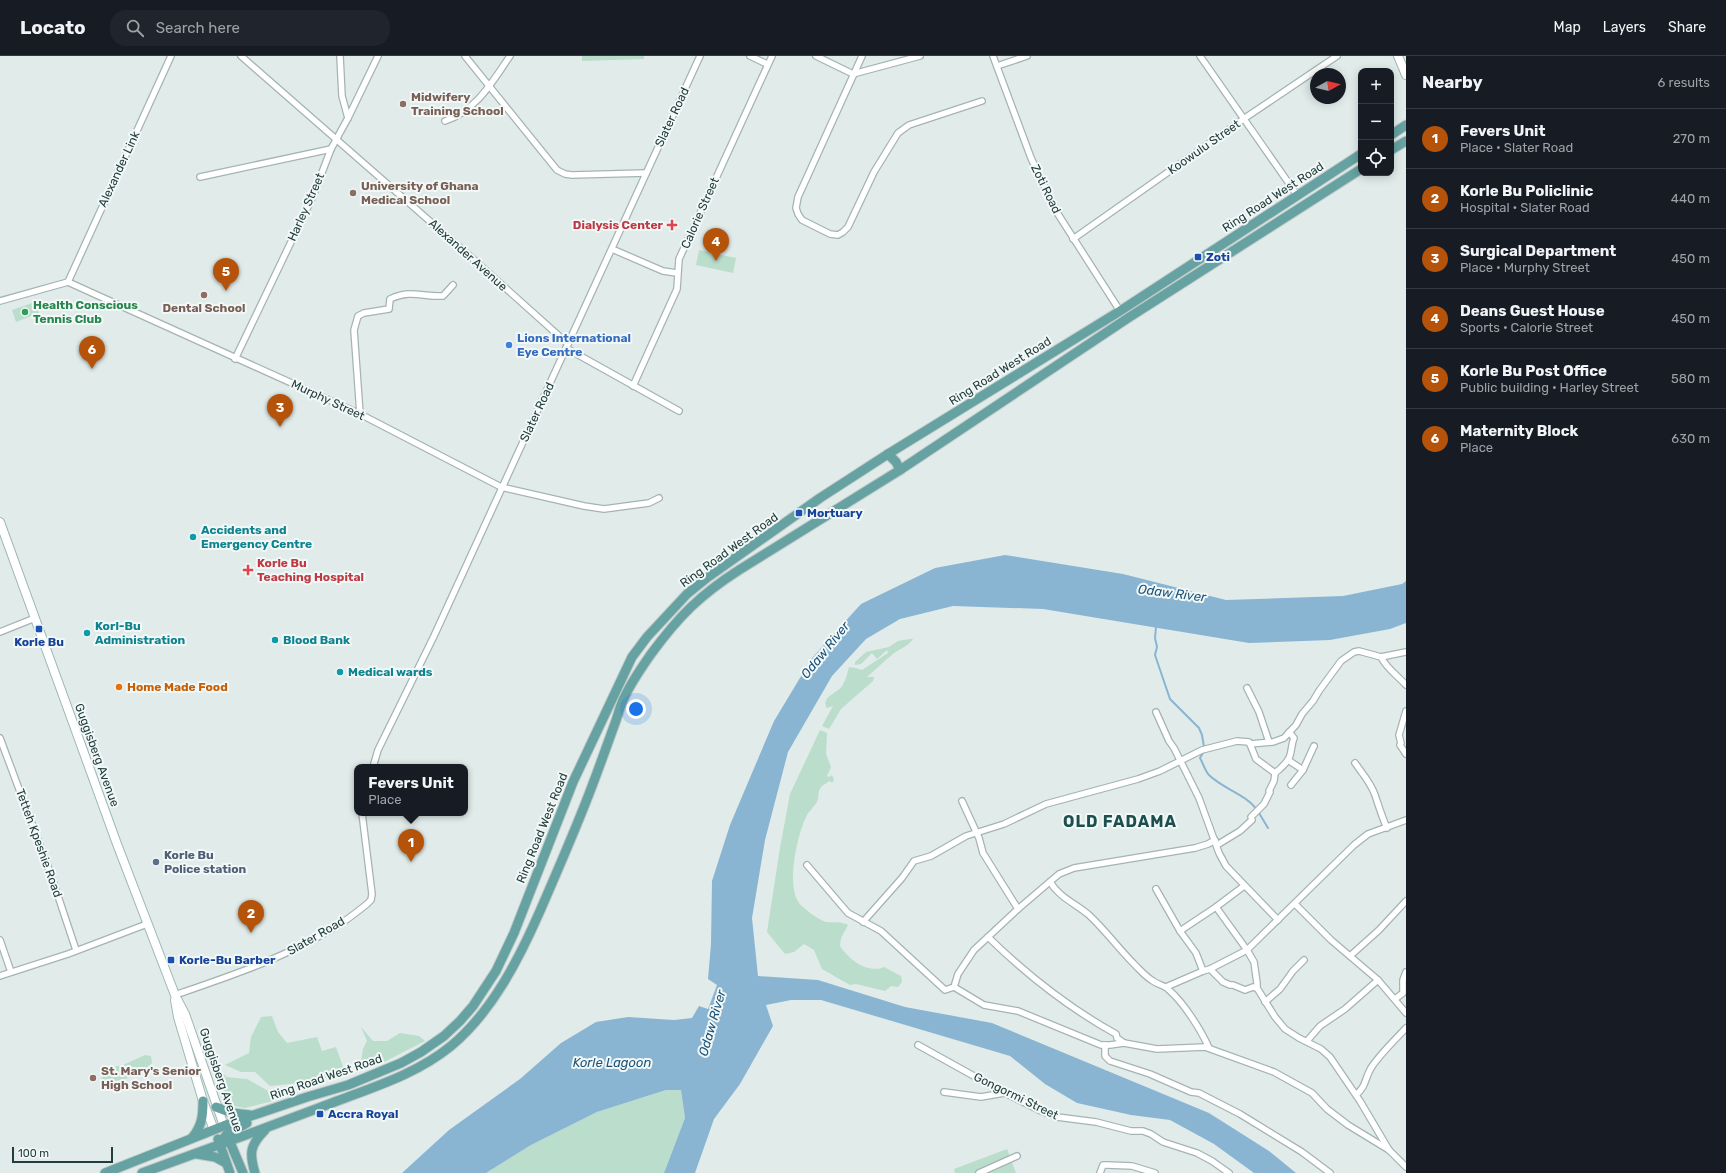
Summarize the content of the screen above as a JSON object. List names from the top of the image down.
{
  "streets": {
    "main road": ["Ring Road West Road", "Guggisberg Avenue"],
    "street": [
      "Slater Road",
      "Koowulu Street",
      "Alexander Link",
      "Zoti Road",
      "Harley Street",
      "Calorie Street",
      "Alexander Avenue",
      "Murphy Street",
      "Tetteh Kpeshie Road",
      "Gongormi Street"
    ]
  },
  "crossings": [
    ["Slater Road", "Alexander Avenue"],
    ["Slater Road", "Murphy Street"],
    ["Slater Road", "Guggisberg Avenue"],
    ["Koowulu Street", "Zoti Road"],
    ["Alexander Link", "Murphy Street"],
    ["Zoti Road", "Ring Road West Road"],
    ["Ring Road West Road", "Guggisberg Avenue"],
    ["Harley Street", "Alexander Avenue"],
    ["Harley Street", "Murphy Street"],
    ["Calorie Street", "Alexander Avenue"]
  ],
  "districts": ["OLD FADAMA"],
  "water": ["Odaw River", "Korle Lagoon"],
  "places": {
    "other": [
      "Midwifery Training School",
      "University of Ghana Medical School",
      "Dental School",
      "Health Conscious Tennis Club",
      "Lions International Eye Centre",
      "Accidents and Emergency Centre",
      "Korl-Bu Administration",
      "Blood Bank",
      "Medical wards",
      "Home Made Food",
      "Korle Bu Police station",
      "St. Mary's Senior High School"
    ],
    "health": ["Dialysis Center", "Korle Bu Teaching Hospital"],
    "transit": [
      "Zoti",
      "Mortuary",
      "Korle Bu",
      "Korle-Bu Barber",
      "Accra Royal"
    ]
  },
  "scale_bar": "100 m",
  "north": "right",
  "page": {
    "header": "Locato",
    "search": "Search here",
    "nav": ["Map", "Layers", "Share"],
    "heading": ["Nearby", "6 results"],
    "map_buttons": ["+", "−"],
    "list": [
      {
        "mark": "1",
        "name": "Fevers Unit",
        "note": "Place · Slater Road",
        "value": "270 m"
      },
      {
        "mark": "2",
        "name": "Korle Bu Policlinic",
        "note": "Hospital · Slater Road",
        "value": "440 m"
      },
      {
        "mark": "3",
        "name": "Surgical Department",
        "note": "Place · Murphy Street",
        "value": "450 m"
      },
      {
        "mark": "4",
        "name": "Deans Guest House",
        "note": "Sports · Calorie Street",
        "value": "450 m"
      },
      {
        "mark": "5",
        "name": "Korle Bu Post Office",
        "note": "Public building · Harley Street",
        "value": "580 m"
      },
      {
        "mark": "6",
        "name": "Maternity Block",
        "note": "Place",
        "value": "630 m"
      }
    ],
    "pins": [
      "4",
      "5",
      "6",
      "3",
      "1",
      "2"
    ],
    "popup": ["Fevers Unit", "Place"],
    "scale": "100 m"
  }
}
